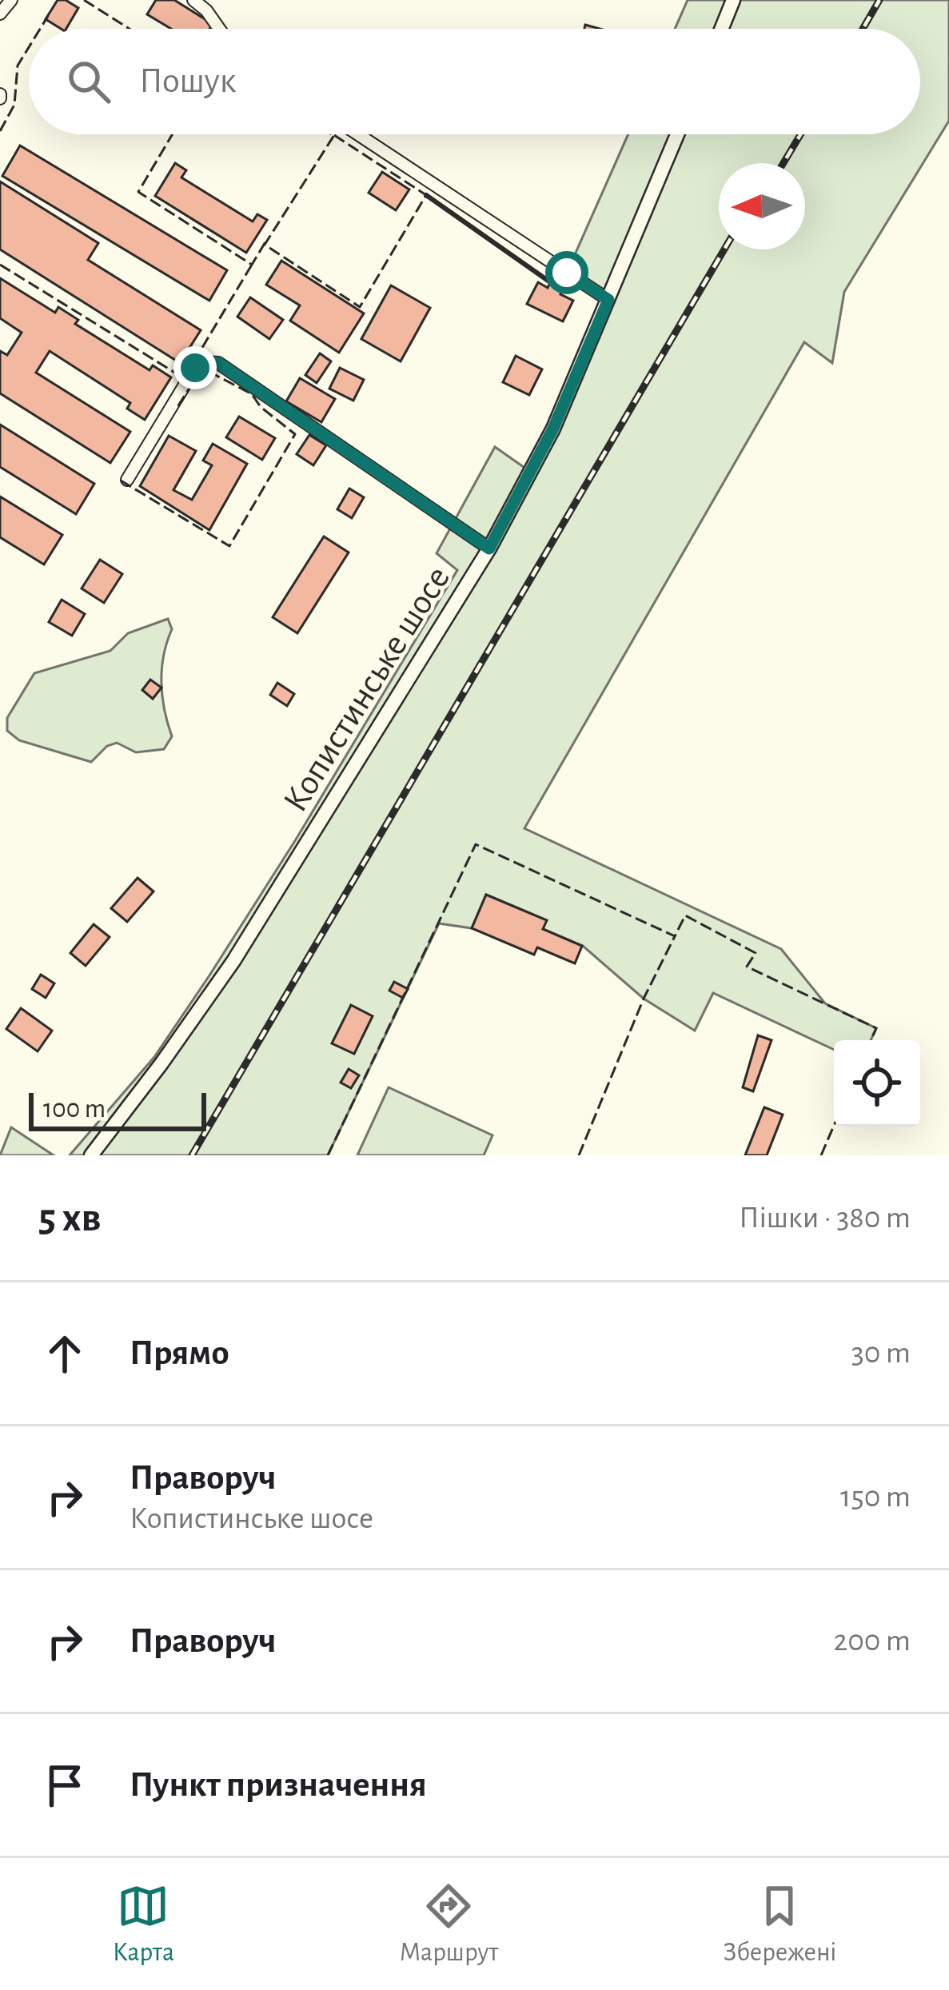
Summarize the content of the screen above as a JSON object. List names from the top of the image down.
{
  "streets": {
    "street": ["Копистинське шосе"]
  },
  "scale_bar": "100 m",
  "north": "left",
  "page": {
    "search": "Пошук",
    "scale": "100 m",
    "heading": ["5 хв", "Пішки · 380 m"],
    "list": [
      ["Прямо", "30 m"],
      ["Праворуч", "Копистинське шосе", "150 m"],
      ["Праворуч", "200 m"],
      "Пункт призначення"
    ],
    "nav": ["Карта", "Маршрут", "Збережені"]
  }
}
